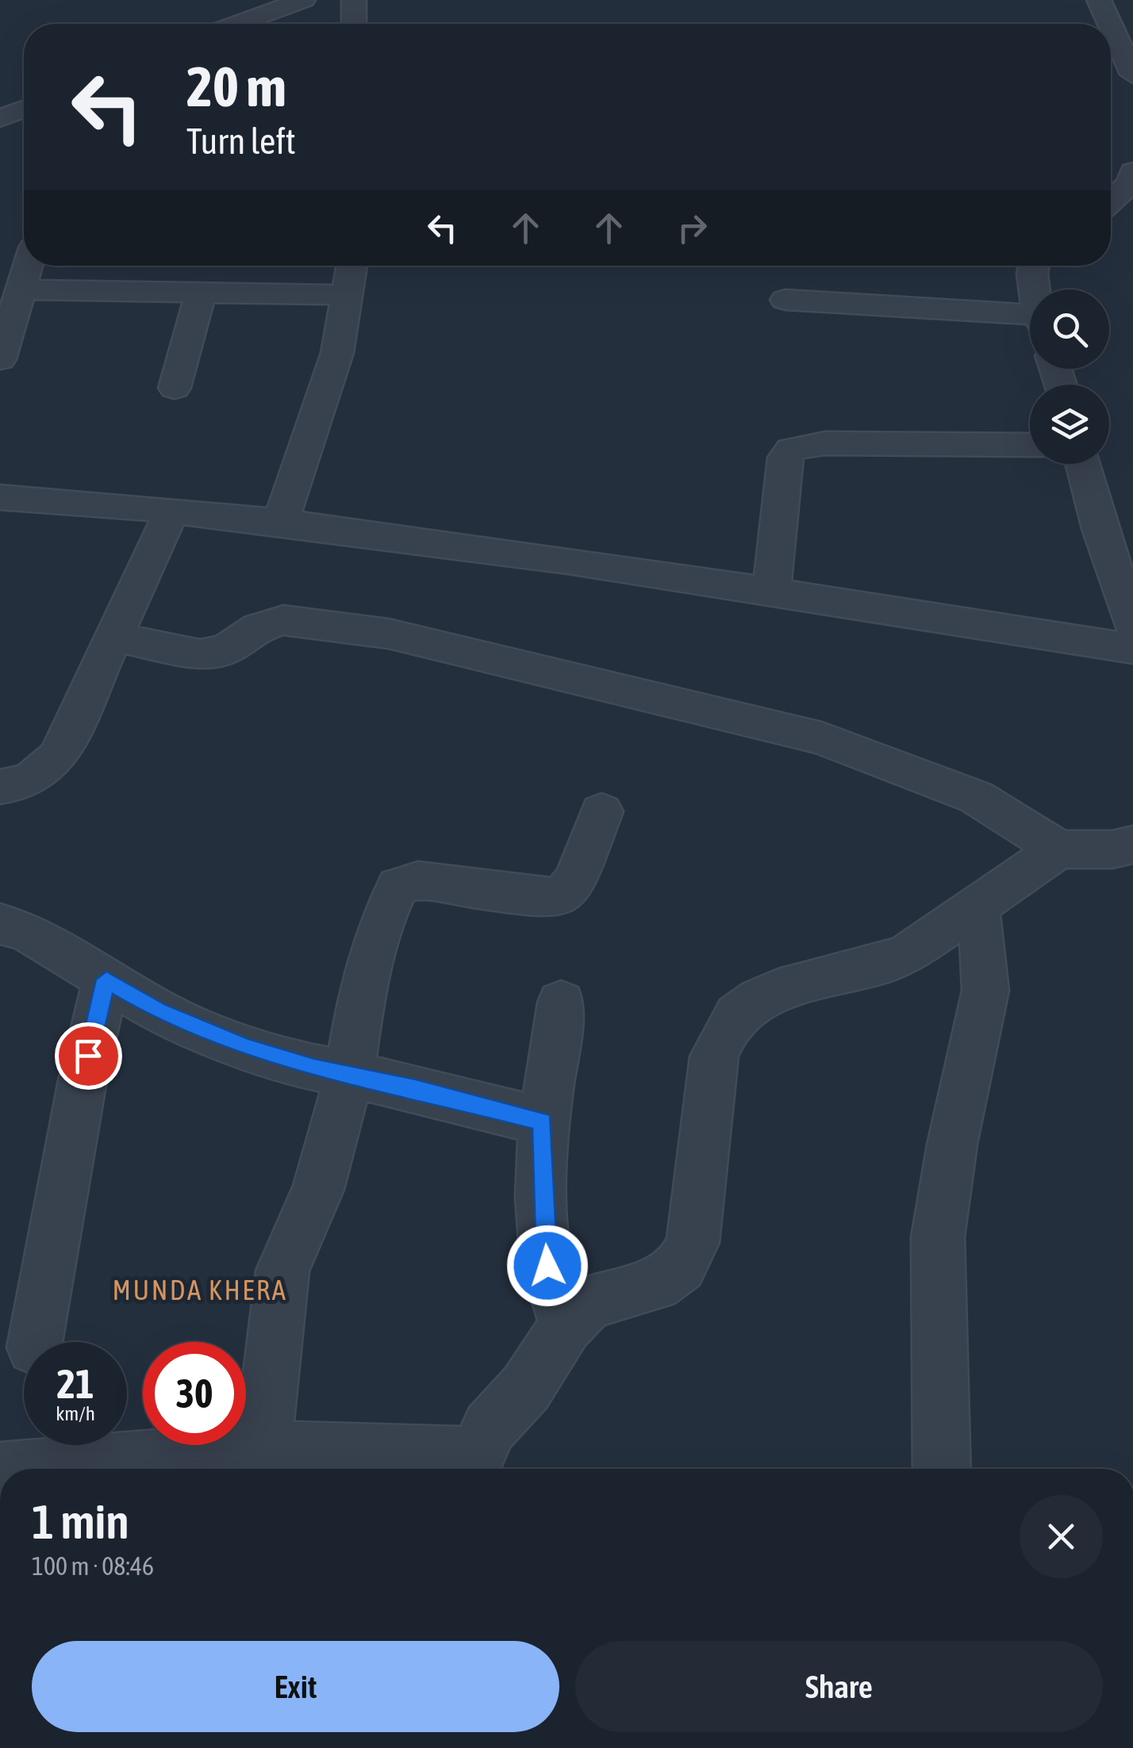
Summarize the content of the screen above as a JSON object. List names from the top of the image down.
{
  "districts": ["MUNDA KHERA"],
  "page": {
    "turn": ["20 m", "Turn left"],
    "speed": "21 km/h",
    "limit": "30",
    "heading": ["1 min", "100 m · 08:46"],
    "buttons": ["Exit", "Share"]
  }
}
